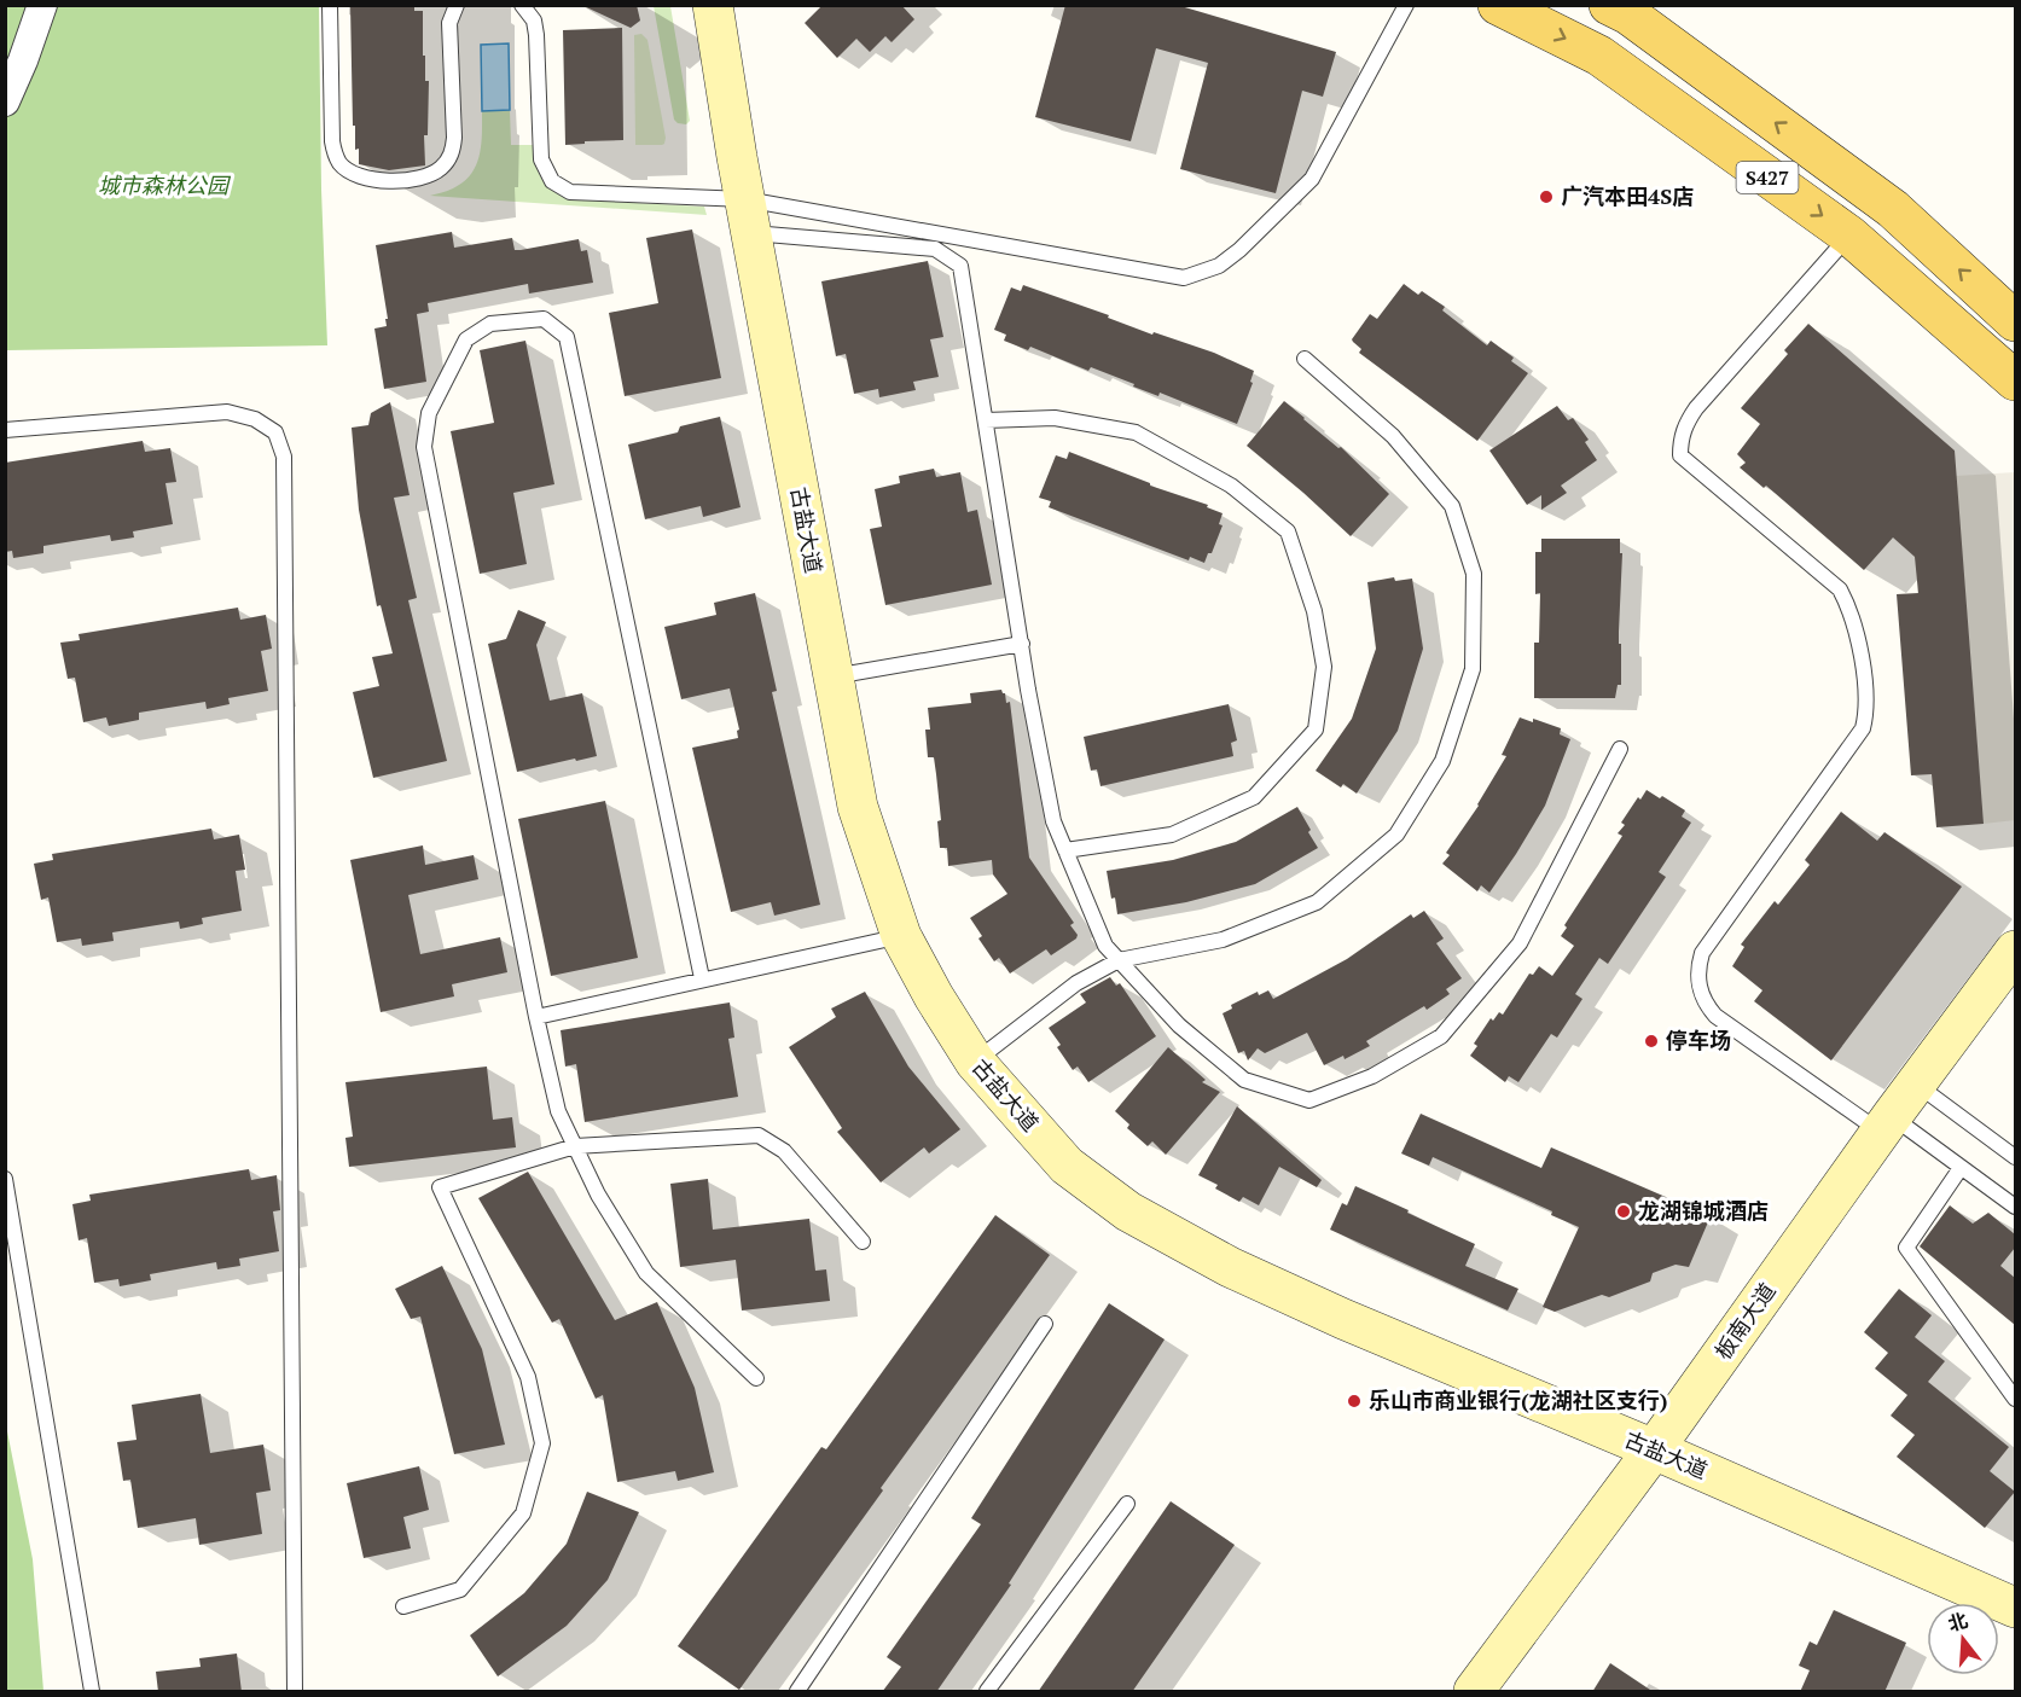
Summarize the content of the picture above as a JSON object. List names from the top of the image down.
{
  "streets": {
    "main road": ["S427"],
    "street": ["古盐大道", "板南大道"]
  },
  "crossings": [
    ["古盐大道", "板南大道"]
  ],
  "parks": ["城市森林公园"],
  "places": [
    "广汽本田4S店",
    "停车场",
    "龙湖锦城酒店",
    "乐山市商业银行(龙湖社区支行)"
  ],
  "north": "top"
}
